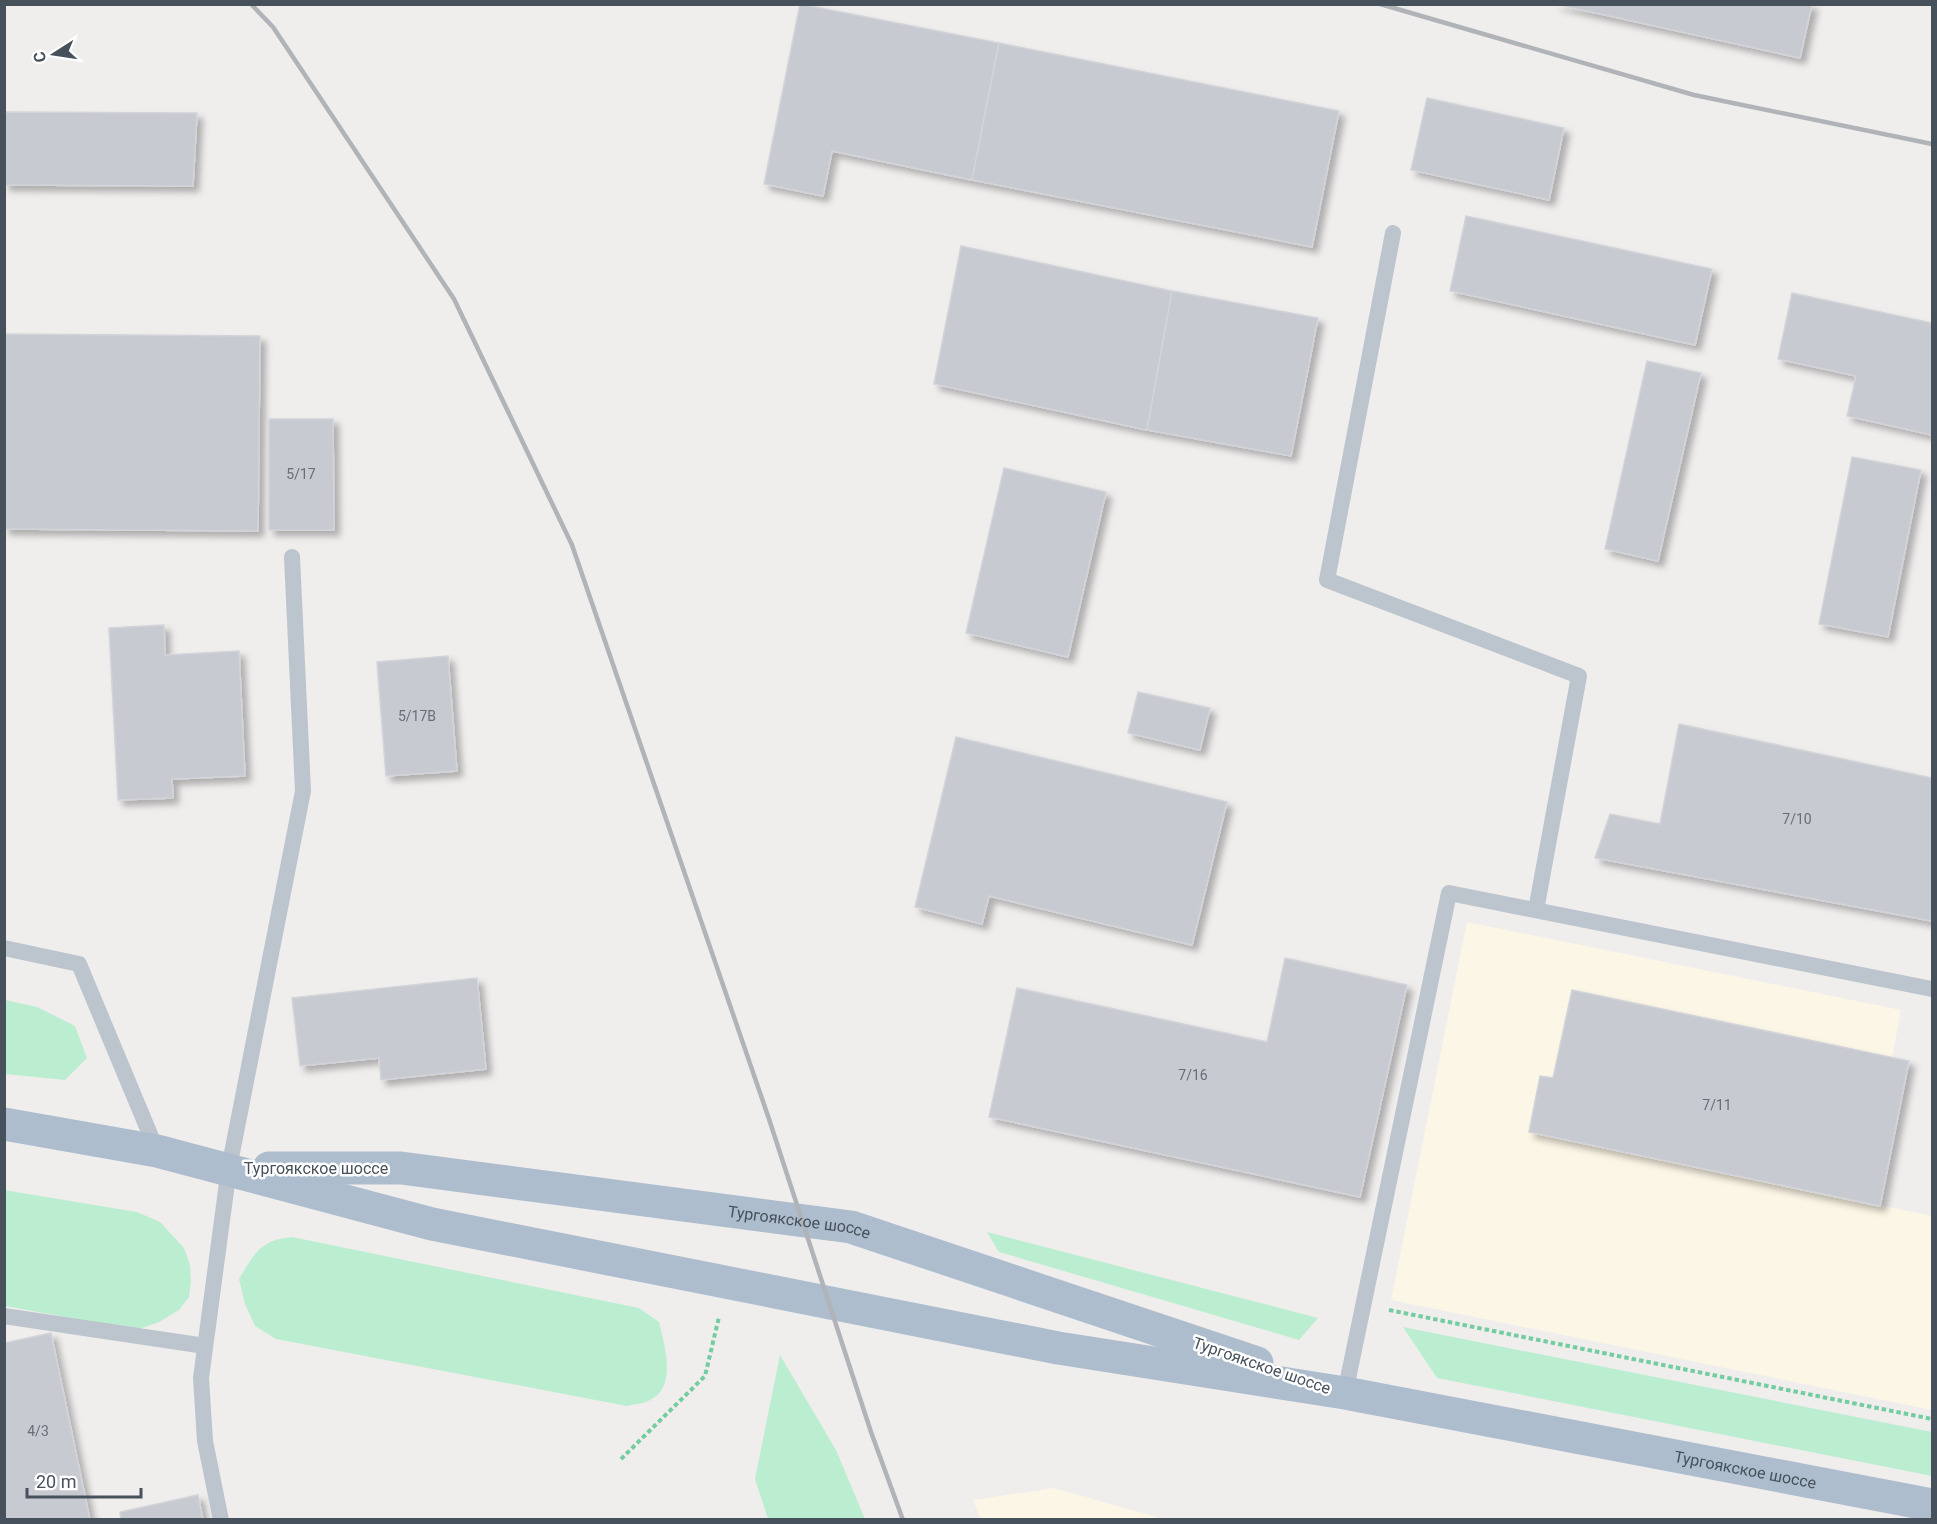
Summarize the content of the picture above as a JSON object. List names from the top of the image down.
{
  "streets": {
    "main road": ["Тургоякское шоссе"]
  },
  "house_numbers": [
    "5/17",
    "5/17В",
    "7/10",
    "7/16",
    "7/11",
    "4/3"
  ],
  "scale_bar": "20 m",
  "north": "left"
}
